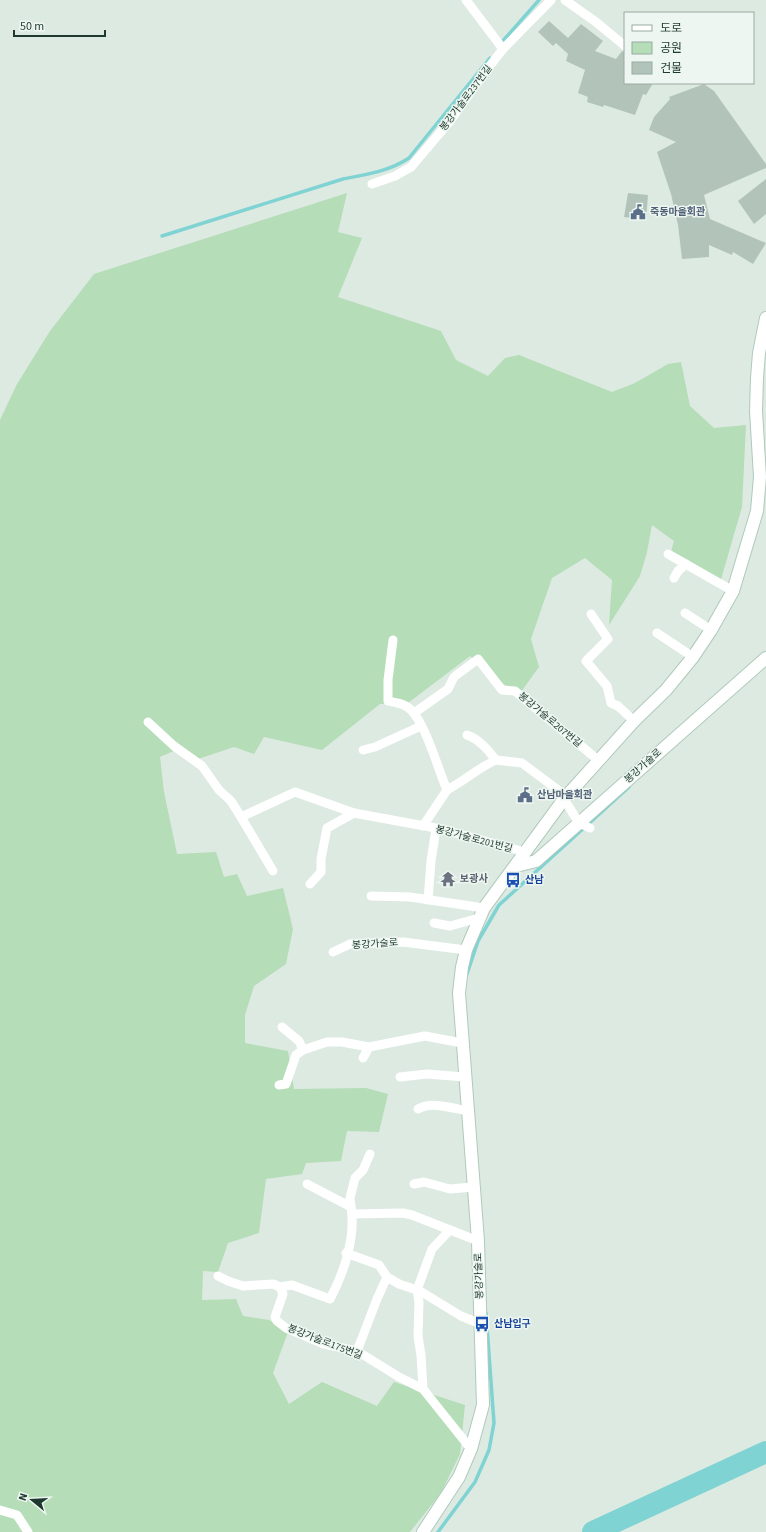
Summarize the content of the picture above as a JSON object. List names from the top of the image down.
{
  "streets": {
    "street": [
      "봉강가술로237번길",
      "봉강가술로207번길",
      "봉강가술로",
      "봉강가술로201번길",
      "봉강가술로175번길"
    ]
  },
  "crossings": [
    ["봉강가술로207번길", "봉강가술로"],
    ["봉강가술로", "봉강가술로201번길"],
    ["봉강가술로", "봉강가술로175번길"]
  ],
  "places": {
    "public building": ["죽동마을회관", "산남마을회관"],
    "temple": ["보광사"],
    "bus stop": ["산남", "산남입구"]
  },
  "legend": ["도로", "공원", "건물"],
  "scale_bar": "50 m",
  "north": "left"
}
